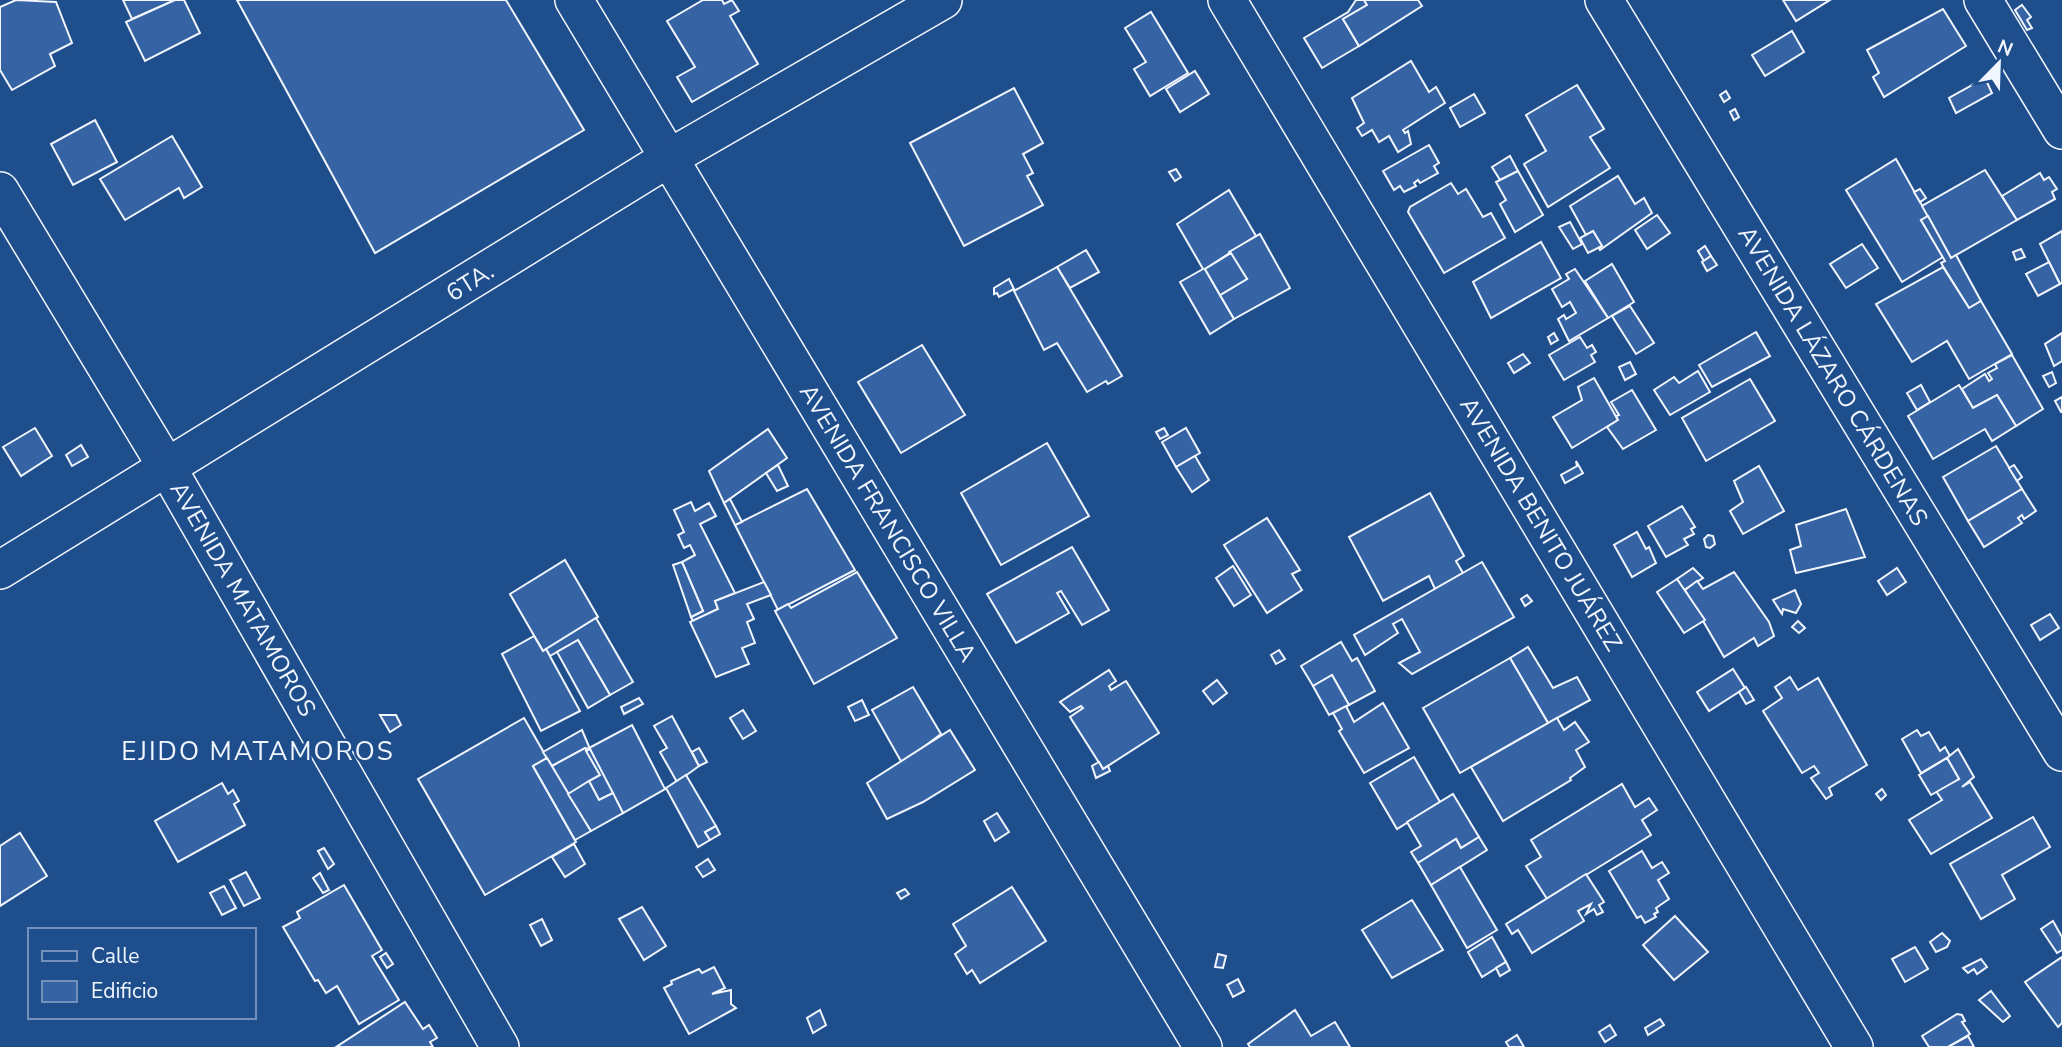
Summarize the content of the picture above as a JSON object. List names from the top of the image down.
{
  "streets": {
    "street": [
      "6TA.",
      "AVENIDA LÁZARO CÁRDENAS",
      "AVENIDA FRANCISCO VILLA",
      "AVENIDA BENITO JUÁREZ",
      "AVENIDA MATAMOROS"
    ]
  },
  "crossings": [
    ["6TA.", "AVENIDA FRANCISCO VILLA"],
    ["6TA.", "AVENIDA MATAMOROS"]
  ],
  "districts": ["EJIDO MATAMOROS"],
  "legend": ["Calle", "Edificio"],
  "north": "top right"
}
